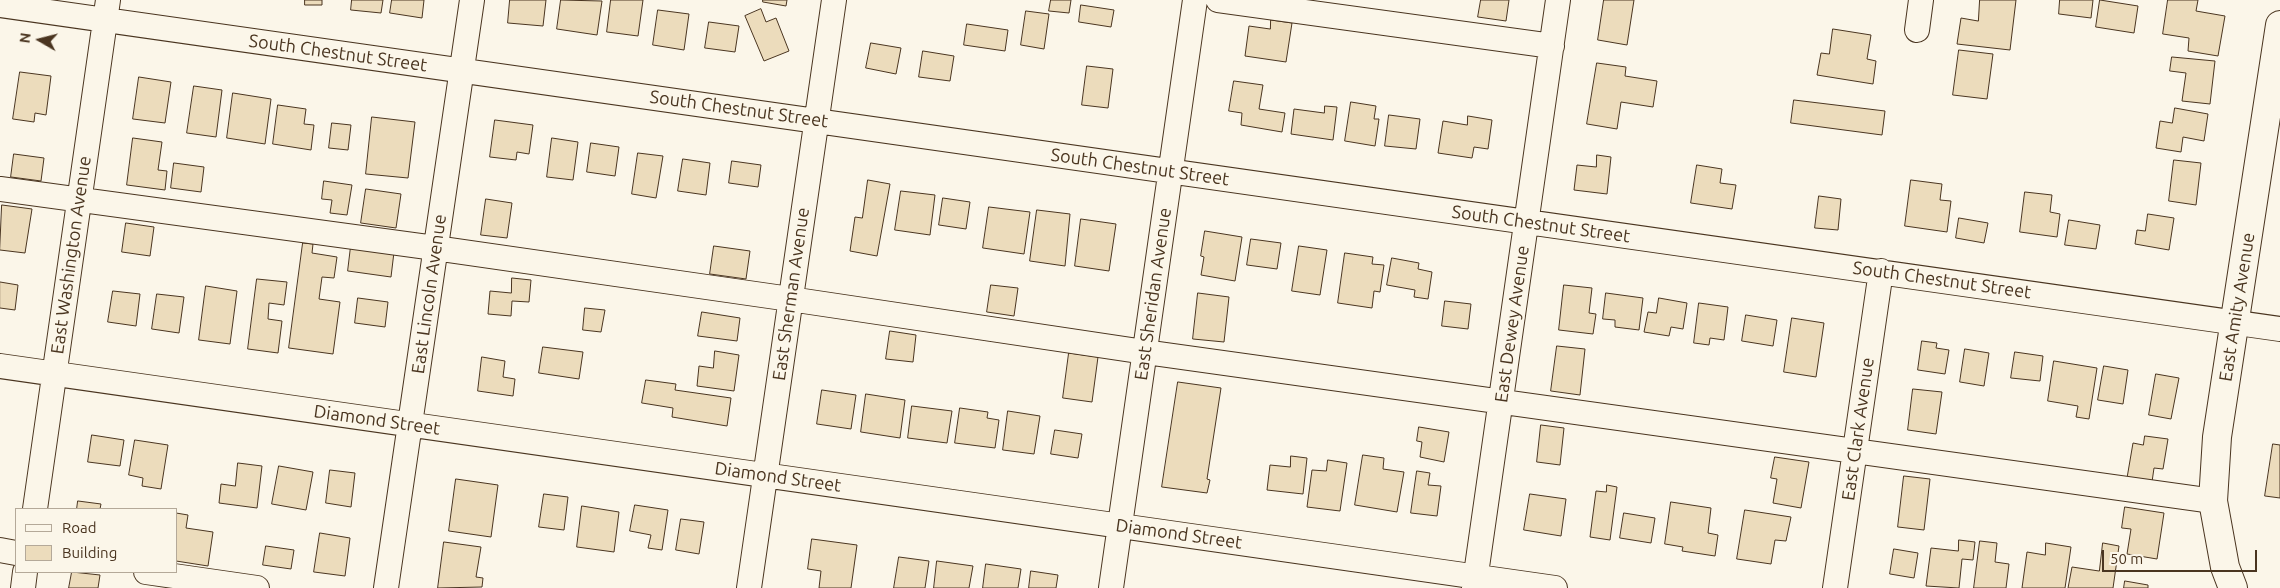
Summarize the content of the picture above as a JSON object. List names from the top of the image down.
{
  "streets": {
    "main road": ["East Amity Avenue"],
    "street": [
      "South Chestnut Street",
      "East Washington Avenue",
      "East Lincoln Avenue",
      "East Sherman Avenue",
      "East Sheridan Avenue",
      "East Dewey Avenue",
      "Diamond Street",
      "East Clark Avenue"
    ]
  },
  "crossings": [
    ["South Chestnut Street", "East Washington Avenue"],
    ["South Chestnut Street", "East Lincoln Avenue"],
    ["South Chestnut Street", "East Sherman Avenue"],
    ["South Chestnut Street", "East Sheridan Avenue"],
    ["South Chestnut Street", "East Amity Avenue"],
    ["South Chestnut Street", "East Dewey Avenue"],
    ["South Chestnut Street", "East Clark Avenue"],
    ["East Washington Avenue", "Diamond Street"],
    ["East Lincoln Avenue", "Diamond Street"],
    ["East Sherman Avenue", "Diamond Street"],
    ["East Sheridan Avenue", "Diamond Street"],
    ["East Dewey Avenue", "Diamond Street"]
  ],
  "legend": ["Road", "Building"],
  "scale_bar": "50 m",
  "north": "left"
}
